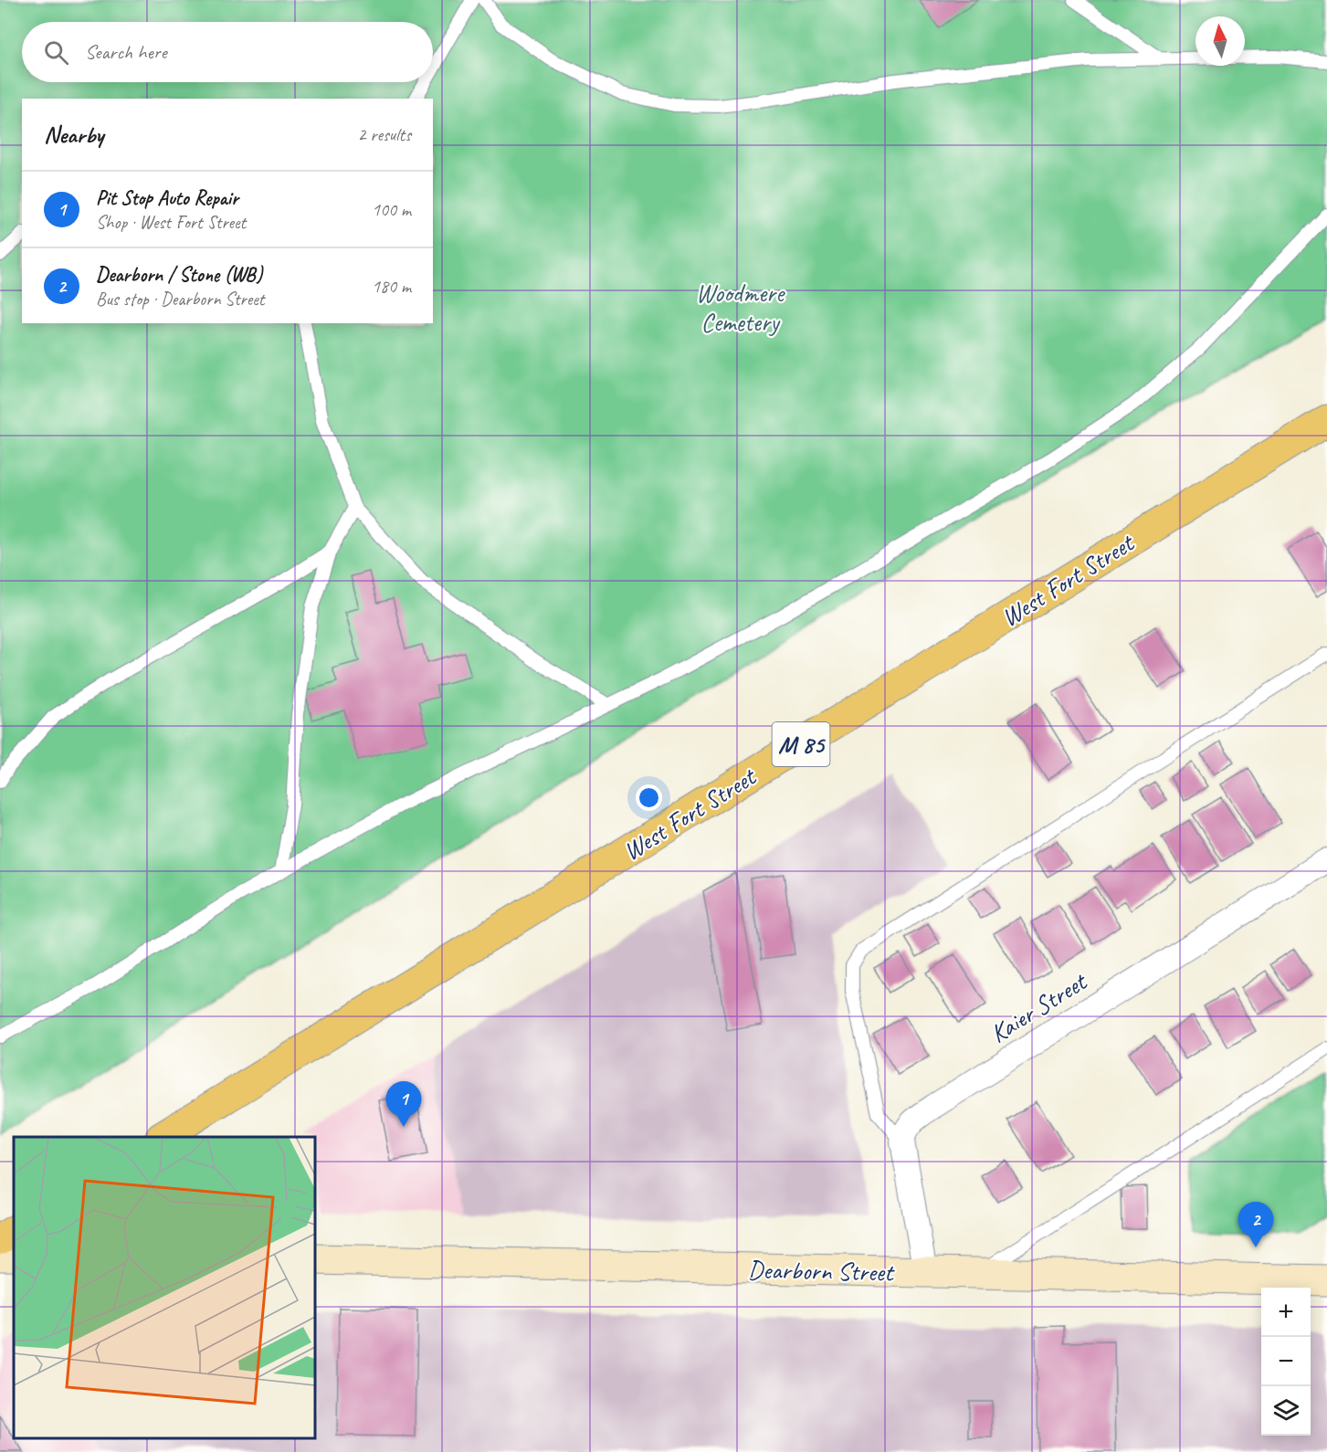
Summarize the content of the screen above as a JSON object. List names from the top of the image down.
{
  "streets": {
    "main road": ["West Fort Street", "M 85"],
    "street": ["Kaier Street", "Dearborn Street"]
  },
  "crossings": [
    ["West Fort Street", "M 85"]
  ],
  "parks": ["Woodmere Cemetery"],
  "north": "top",
  "page": {
    "search": "Search here",
    "heading": ["Nearby", "2 results"],
    "list": [
      {
        "mark": "1",
        "name": "Pit Stop Auto Repair",
        "note": "Shop · West Fort Street",
        "value": "100 m"
      },
      {
        "mark": "2",
        "name": "Dearborn / Stone (WB)",
        "note": "Bus stop · Dearborn Street",
        "value": "180 m"
      }
    ],
    "pins": ["1", "2"],
    "map_buttons": ["+", "−"]
  }
}
